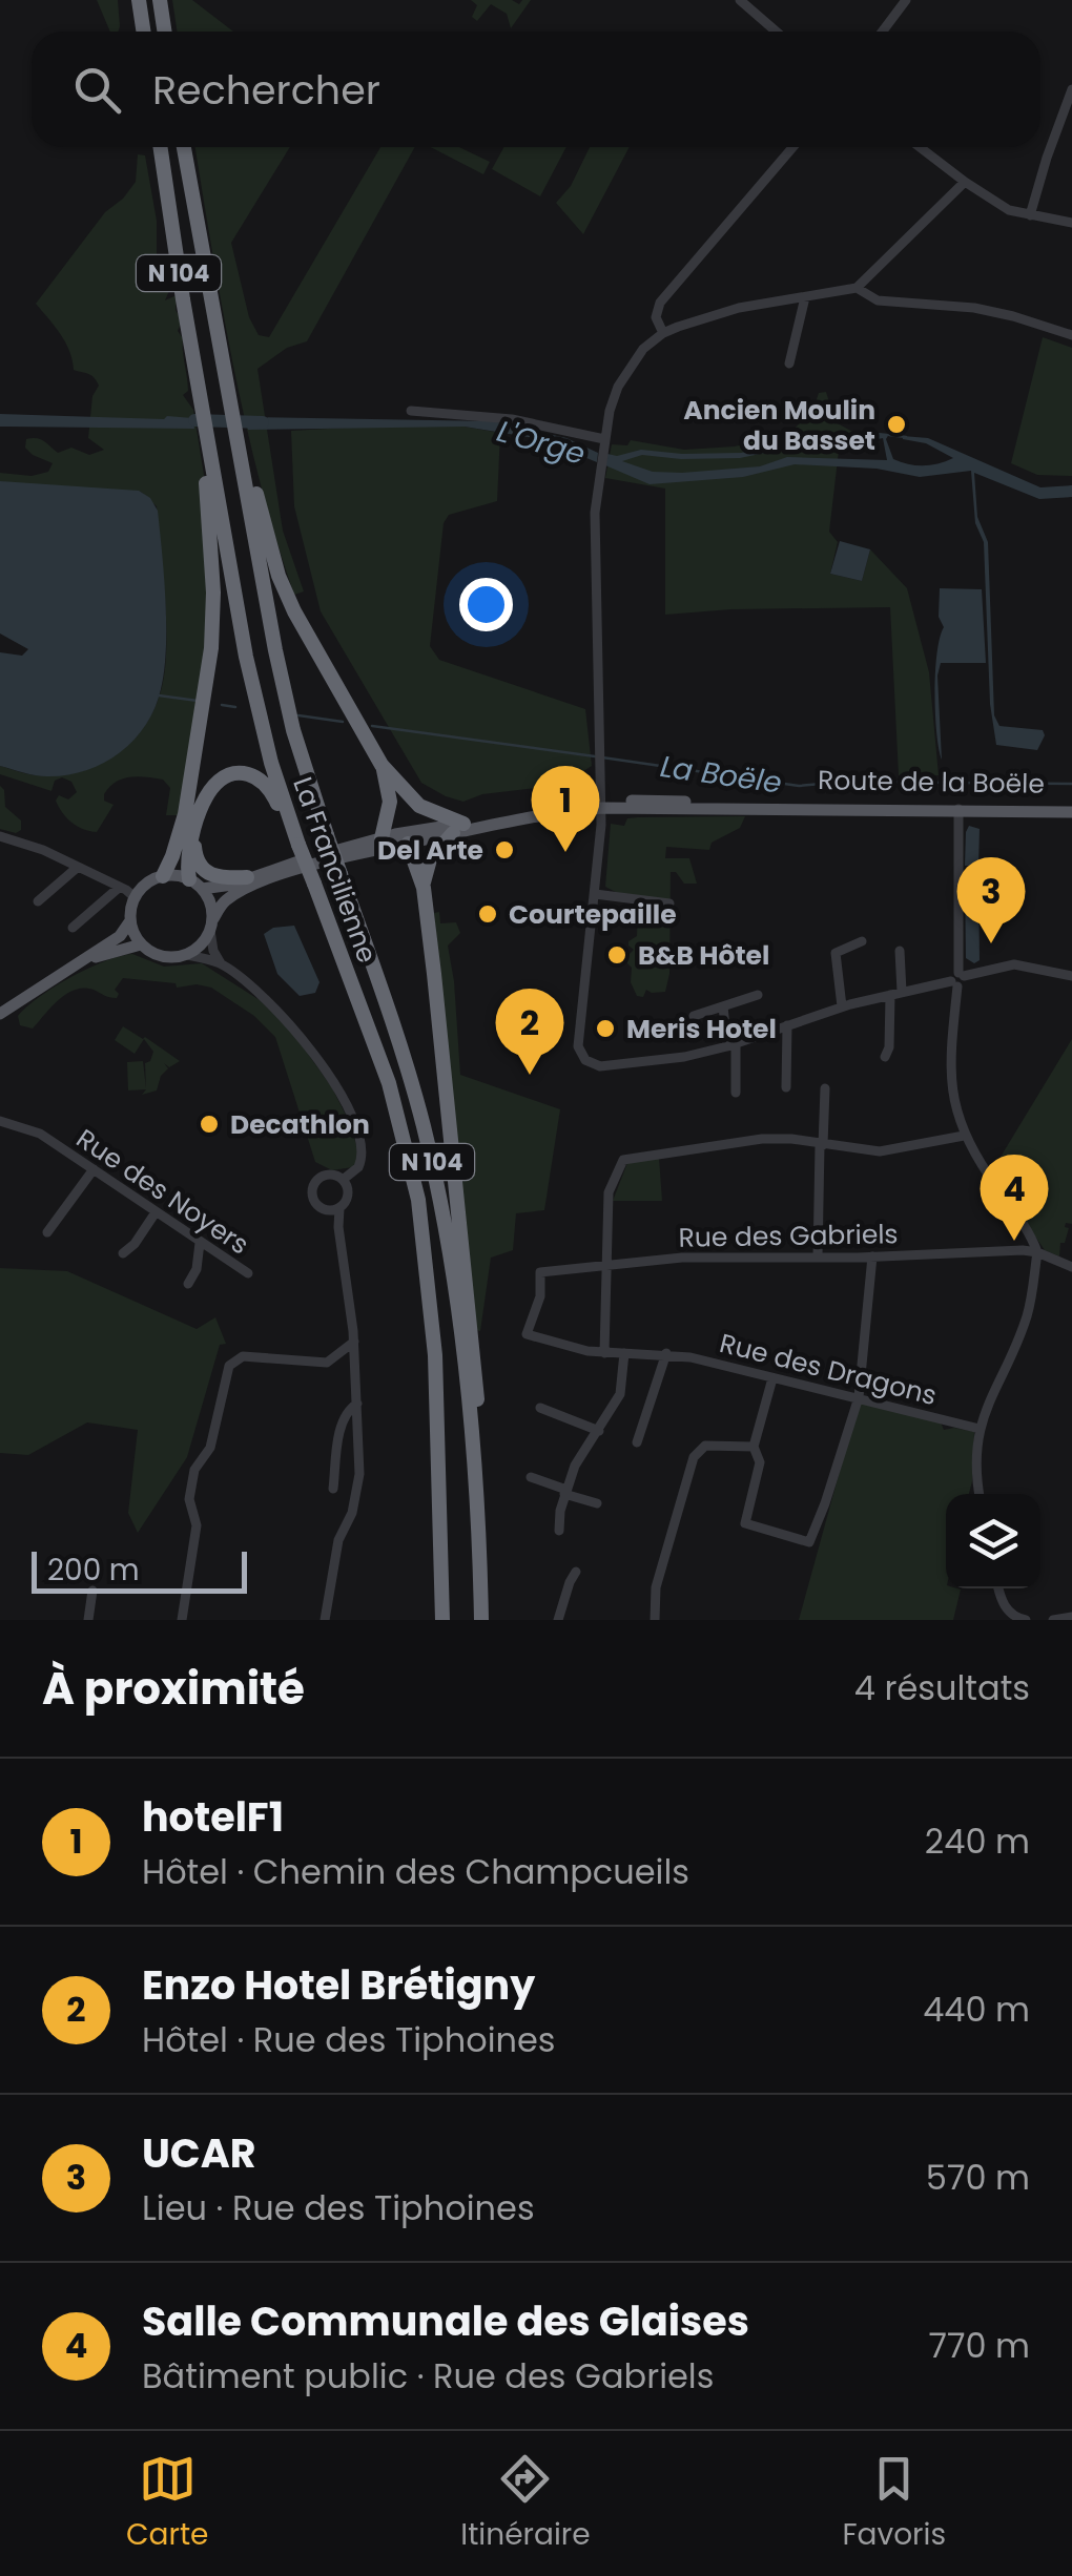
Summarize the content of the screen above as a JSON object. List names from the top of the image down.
{
  "streets": {
    "highway": ["N 104", "La Francilienne"],
    "main road": ["Route de la Boële"],
    "street": ["Rue des Noyers", "Rue des Gabriels", "Rue des Dragons"]
  },
  "crossings": [
    ["Rue des Gabriels", "Rue des Dragons"]
  ],
  "water": ["L'Orge", "La Boële"],
  "places": [
    "Ancien Moulin du Basset",
    "Del Arte",
    "Courtepaille",
    "B&B Hôtel",
    "Meris Hotel",
    "Decathlon"
  ],
  "scale_bar": "200 m",
  "page": {
    "search": "Rechercher",
    "pins": [
      "1",
      "3",
      "2",
      "4"
    ],
    "scale": "200 m",
    "heading": ["À proximité", "4 résultats"],
    "list": [
      {
        "mark": "1",
        "name": "hotelF1",
        "note": "Hôtel · Chemin des Champcueils",
        "value": "240 m"
      },
      {
        "mark": "2",
        "name": "Enzo Hotel Brétigny",
        "note": "Hôtel · Rue des Tiphoines",
        "value": "440 m"
      },
      {
        "mark": "3",
        "name": "UCAR",
        "note": "Lieu · Rue des Tiphoines",
        "value": "570 m"
      },
      {
        "mark": "4",
        "name": "Salle Communale des Glaises",
        "note": "Bâtiment public · Rue des Gabriels",
        "value": "770 m"
      }
    ],
    "nav": ["Carte", "Itinéraire", "Favoris"]
  }
}
